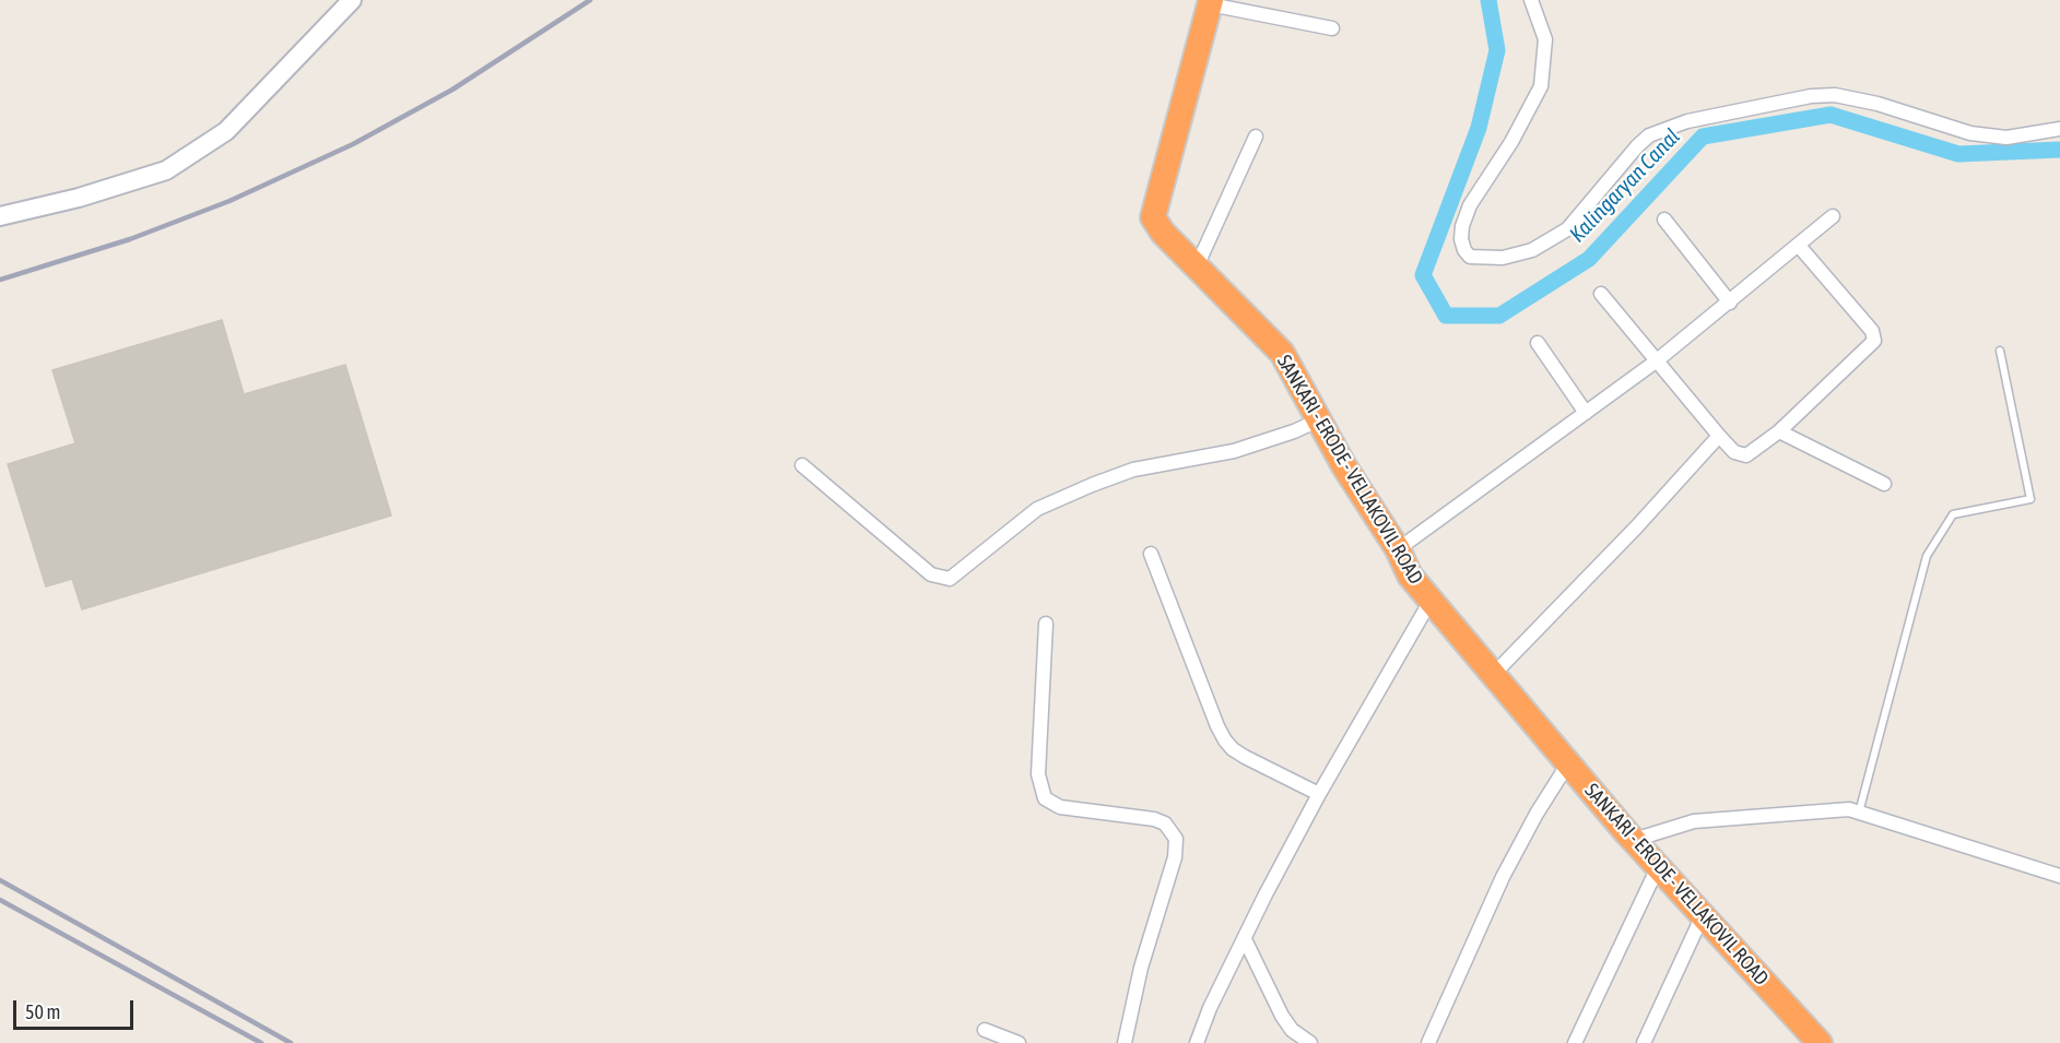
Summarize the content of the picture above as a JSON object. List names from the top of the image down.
{
  "streets": {
    "highway": ["SANKARI - ERODE - VELLAKOVIL ROAD"]
  },
  "water": ["Kalingaryan Canal"],
  "scale_bar": "50 m"
}
